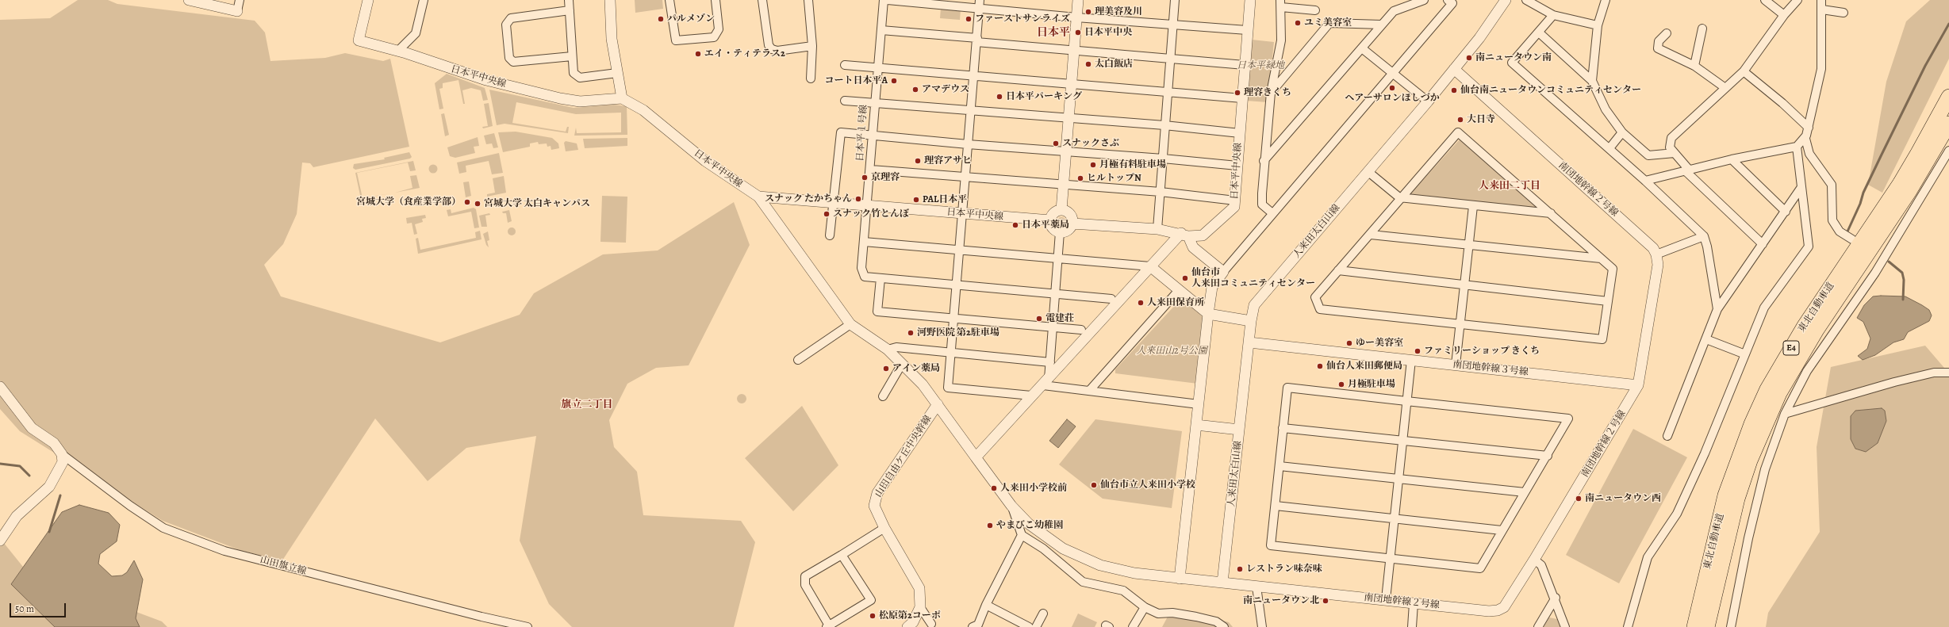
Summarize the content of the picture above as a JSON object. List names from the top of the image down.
{
  "streets": {
    "highway": ["東北自動車道", "E4"],
    "street": [
      "日本平中央線",
      "日本平１号線",
      "南団地幹線２号線",
      "人来田太白山線",
      "南団地幹線３号線",
      "山田自由ケ丘中央幹線",
      "山田旗立線"
    ]
  },
  "crossings": [
    ["日本平中央線", "日本平１号線"],
    ["日本平中央線", "南団地幹線２号線"],
    ["南団地幹線２号線", "人来田太白山線"],
    ["南団地幹線２号線", "南団地幹線３号線"],
    ["南団地幹線２号線", "山田自由ケ丘中央幹線"],
    ["人来田太白山線", "南団地幹線３号線"]
  ],
  "districts": ["日本平", "人来田二丁目", "旗立二丁目"],
  "parks": ["日本平緑地", "人来田山2号公園"],
  "places": [
    "理美容及川",
    "パルメゾン",
    "ファーストサンライズ",
    "ユミ美容室",
    "日本平中央",
    "エイ・ティテラス2",
    "南ニュータウン南",
    "太白飯店",
    "コート日本平A",
    "ヘアーサロンほしづか",
    "アマデウス",
    "仙台南ニュータウンコミュニティセンター",
    "理容きくち",
    "日本平パーキング",
    "大日寺",
    "スナックさぶ",
    "理容アサヒ",
    "月極有料駐車場",
    "京理容",
    "ヒルトップN",
    "スナック たかちゃん",
    "PAL日本平",
    "宮城大学（食産業学部）",
    "宮城大学 太白キャンパス",
    "スナック竹とんぼ",
    "日本平薬局",
    "仙台市 人来田コミュニティセンター",
    "人来田保育所",
    "電建荘",
    "河野医院 第2駐車場",
    "ゆー美容室",
    "ファミリーショップ きくち",
    "仙台人来田郵便局",
    "アイン薬局",
    "月極駐車場",
    "仙台市立人来田小学校",
    "人来田小学校前",
    "南ニュータウン西",
    "やまびこ幼稚園",
    "レストラン味奈味",
    "南ニュータウン北",
    "松原第2コーポ"
  ],
  "scale_bar": "50 m"
}
